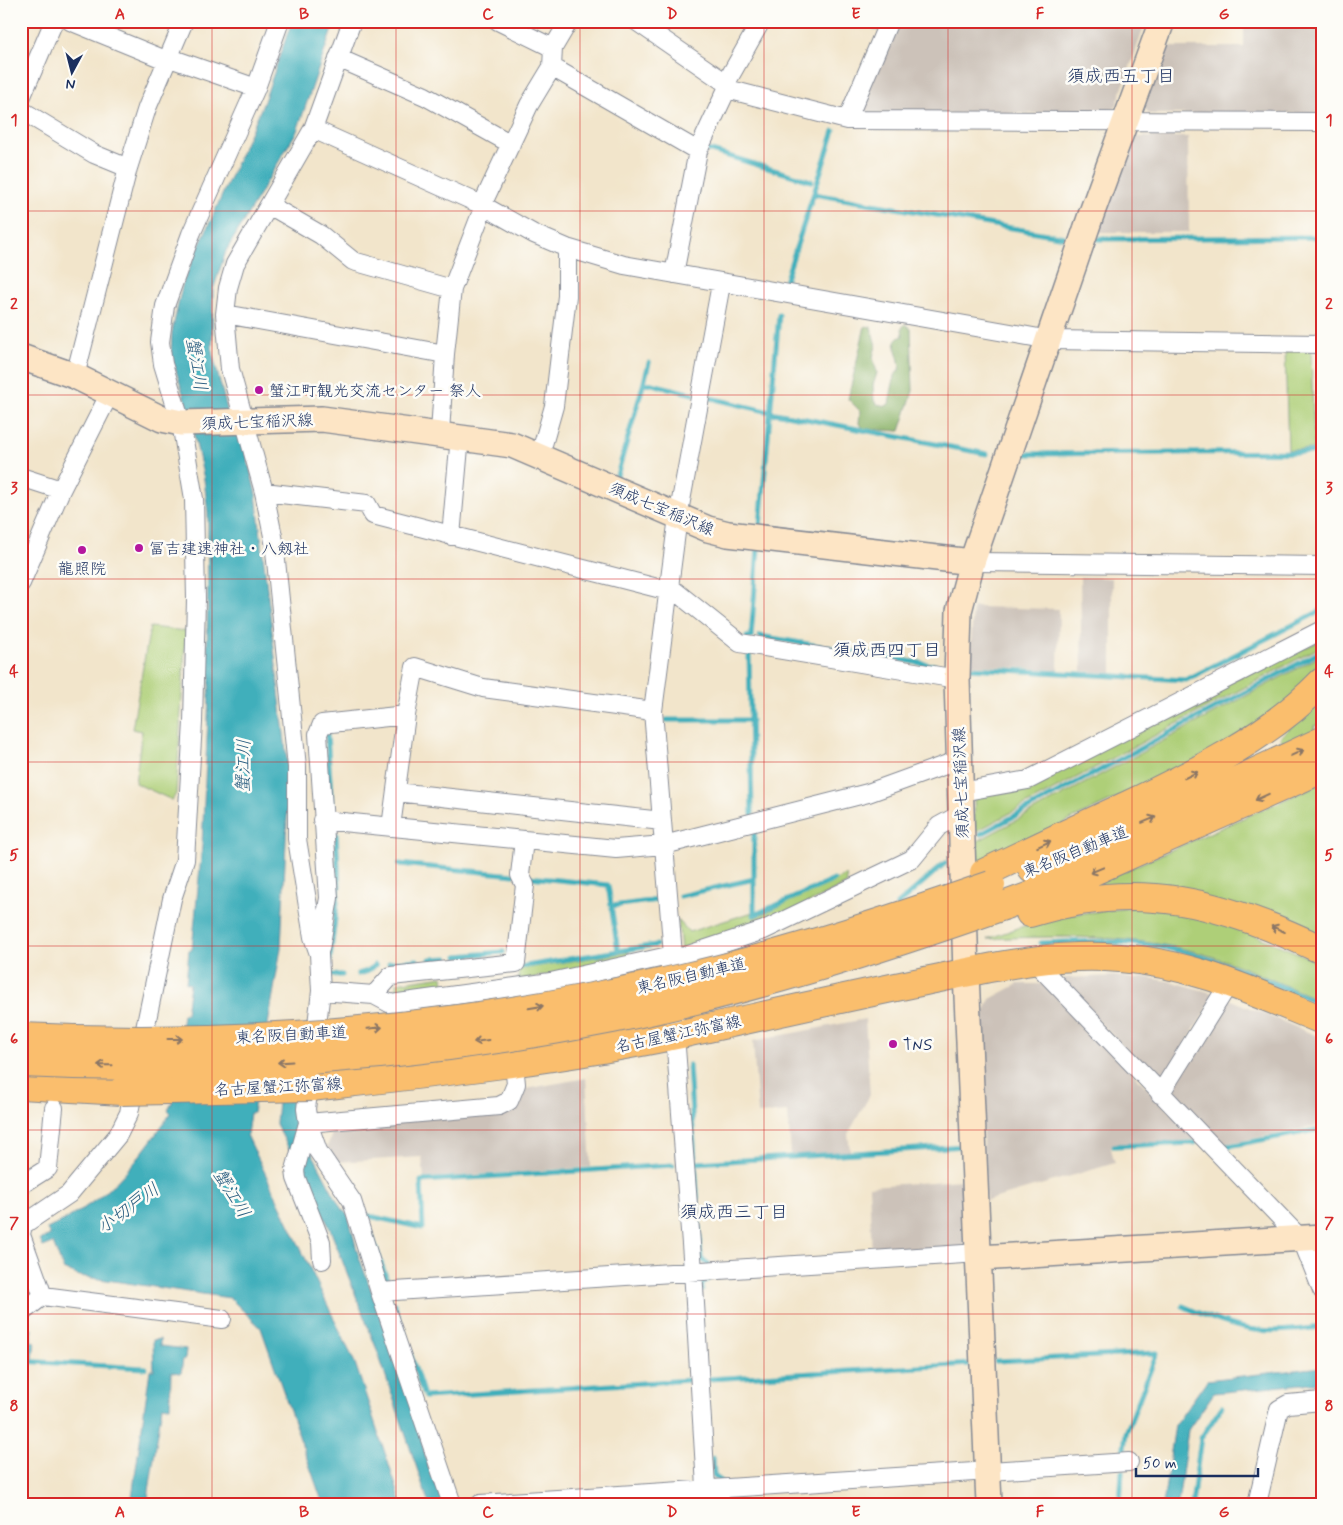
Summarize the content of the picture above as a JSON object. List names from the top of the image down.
{
  "streets": {
    "main road": ["東名阪自動車道", "名古屋蟹江弥富線"],
    "street": ["須成七宝稲沢線"]
  },
  "crossings": [
    ["須成七宝稲沢線", "名古屋蟹江弥富線"]
  ],
  "districts": ["須成西五丁目", "須成西四丁目", "須成西三丁目"],
  "water": ["蟹江川", "小切戸川"],
  "places": [
    "蟹江町観光交流センター 祭人",
    "冨吉建速神社・八剱社",
    "龍照院",
    "TNS"
  ],
  "scale_bar": "50 m",
  "north": "bottom",
  "grid": {
    "columns": [
      "A",
      "B",
      "C",
      "D",
      "E",
      "F",
      "G"
    ],
    "rows": [
      "1",
      "2",
      "3",
      "4",
      "5",
      "6",
      "7",
      "8"
    ]
  }
}
